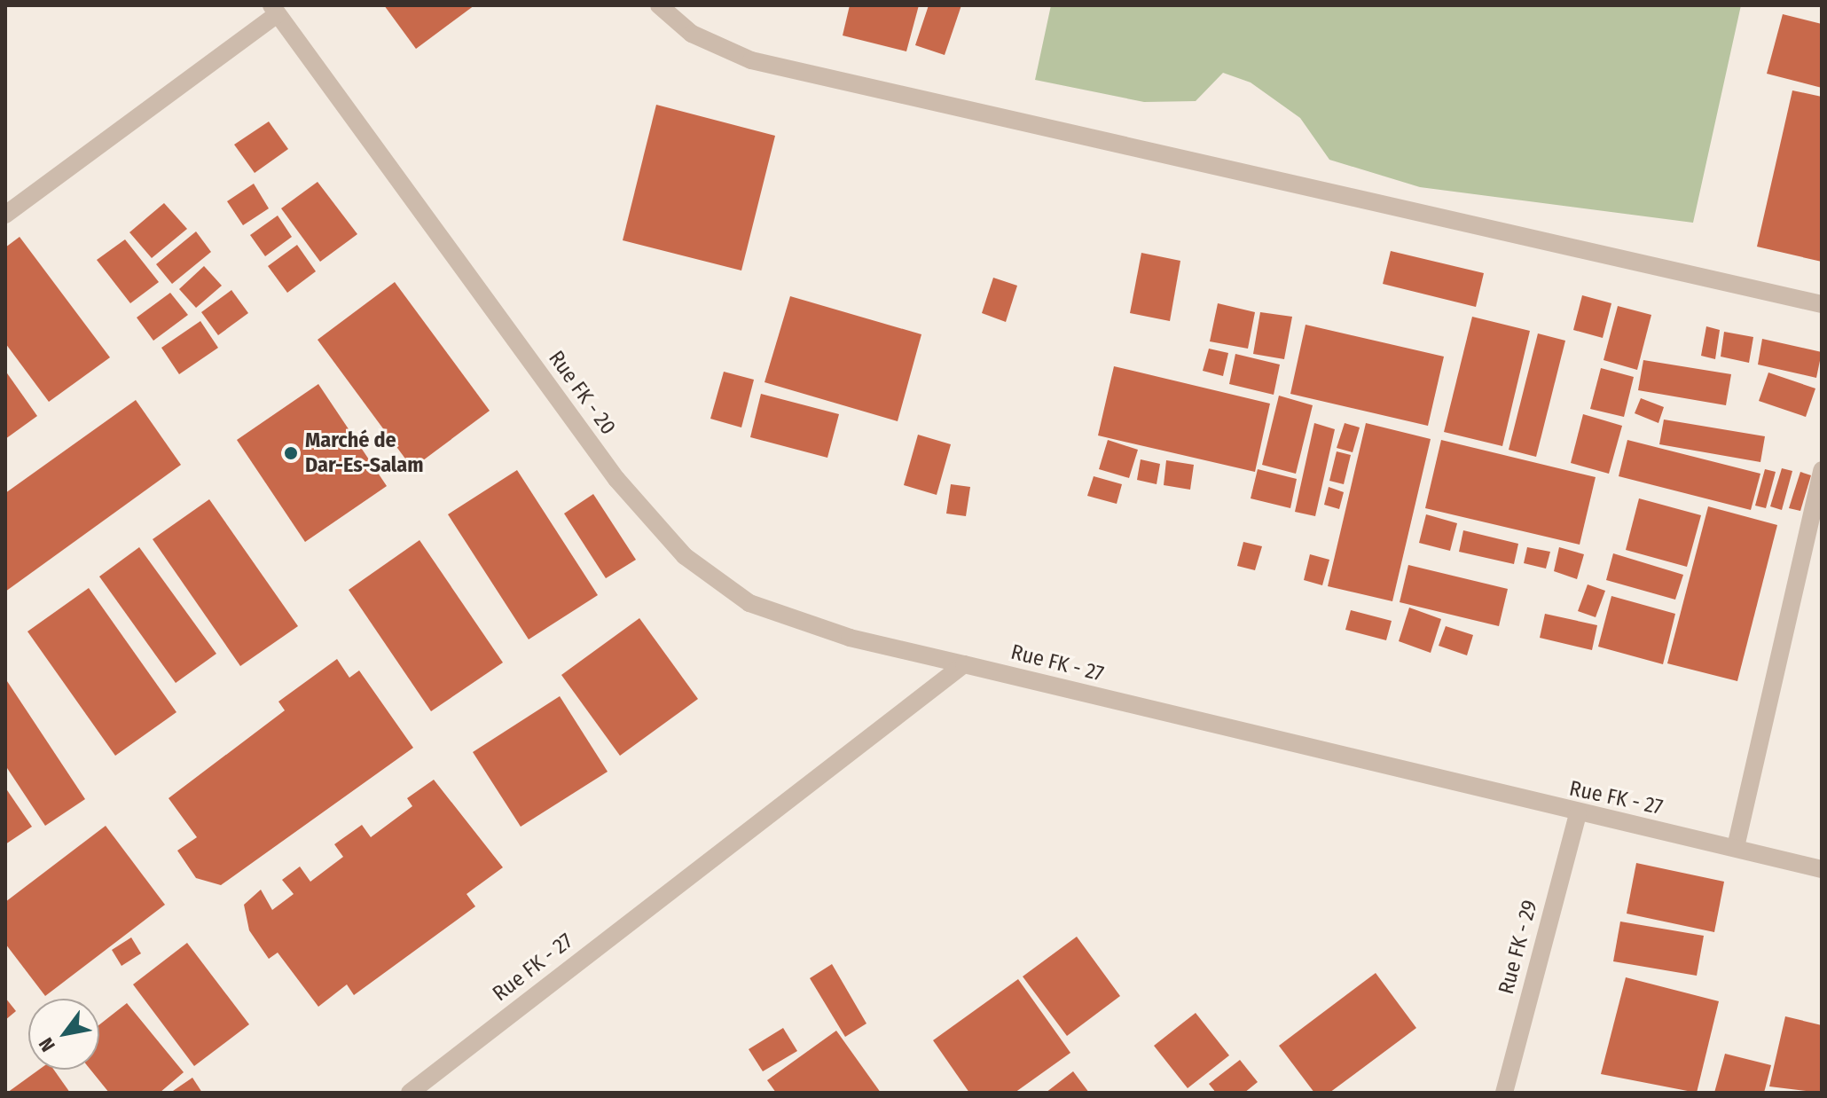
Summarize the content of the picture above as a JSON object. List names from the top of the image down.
{
  "streets": {
    "street": ["Rue FK - 20", "Rue FK - 27", "Rue FK - 29"]
  },
  "crossings": [
    ["Rue FK - 20", "Rue FK - 27"],
    ["Rue FK - 27", "Rue FK - 29"]
  ],
  "places": ["Marché de Dar-Es-Salam"],
  "north": "bottom left"
}
